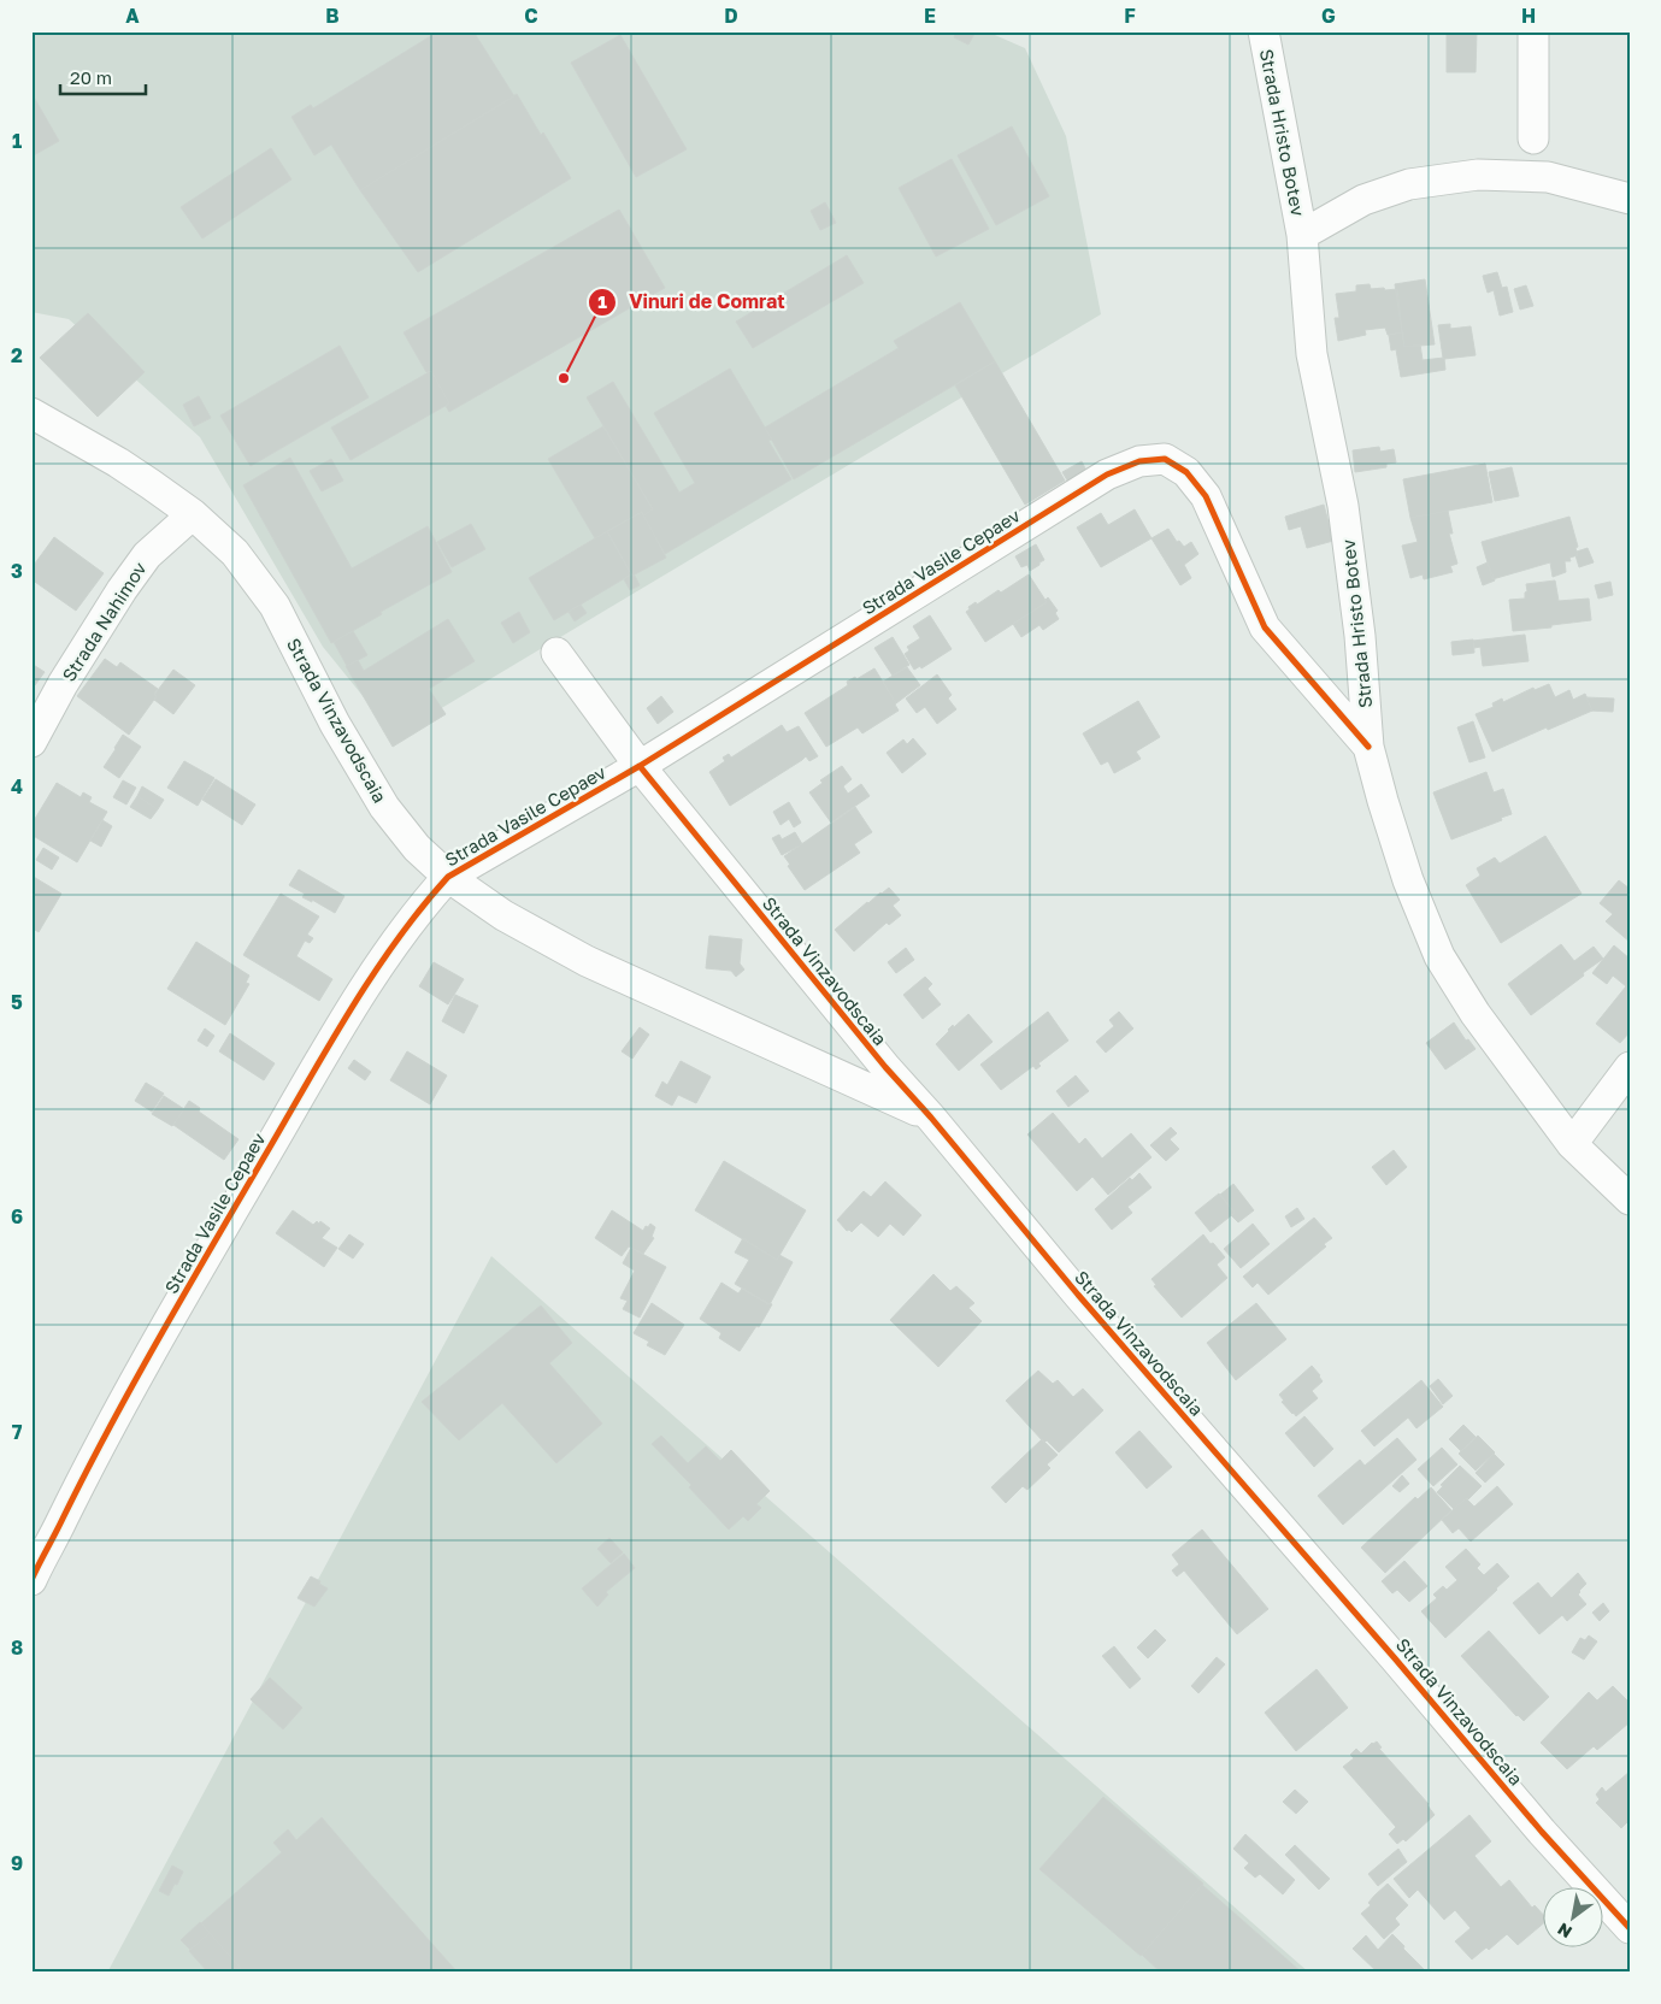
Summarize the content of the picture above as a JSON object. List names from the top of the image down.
{
  "streets": {
    "street": [
      "Strada Hristo Botev",
      "Strada Vasile Cepaev",
      "Strada Nahimov",
      "Strada Vinzavodscaia"
    ]
  },
  "crossings": [
    ["Strada Hristo Botev", "Strada Vasile Cepaev"],
    ["Strada Vasile Cepaev", "Strada Vinzavodscaia"],
    ["Strada Nahimov", "Strada Vinzavodscaia"]
  ],
  "places": ["Vinuri de Comrat"],
  "scale_bar": "20 m",
  "north": "bottom left",
  "grid": {
    "columns": [
      "A",
      "B",
      "C",
      "D",
      "E",
      "F",
      "G",
      "H"
    ],
    "rows": [
      "1",
      "2",
      "3",
      "4",
      "5",
      "6",
      "7",
      "8",
      "9"
    ]
  }
}
